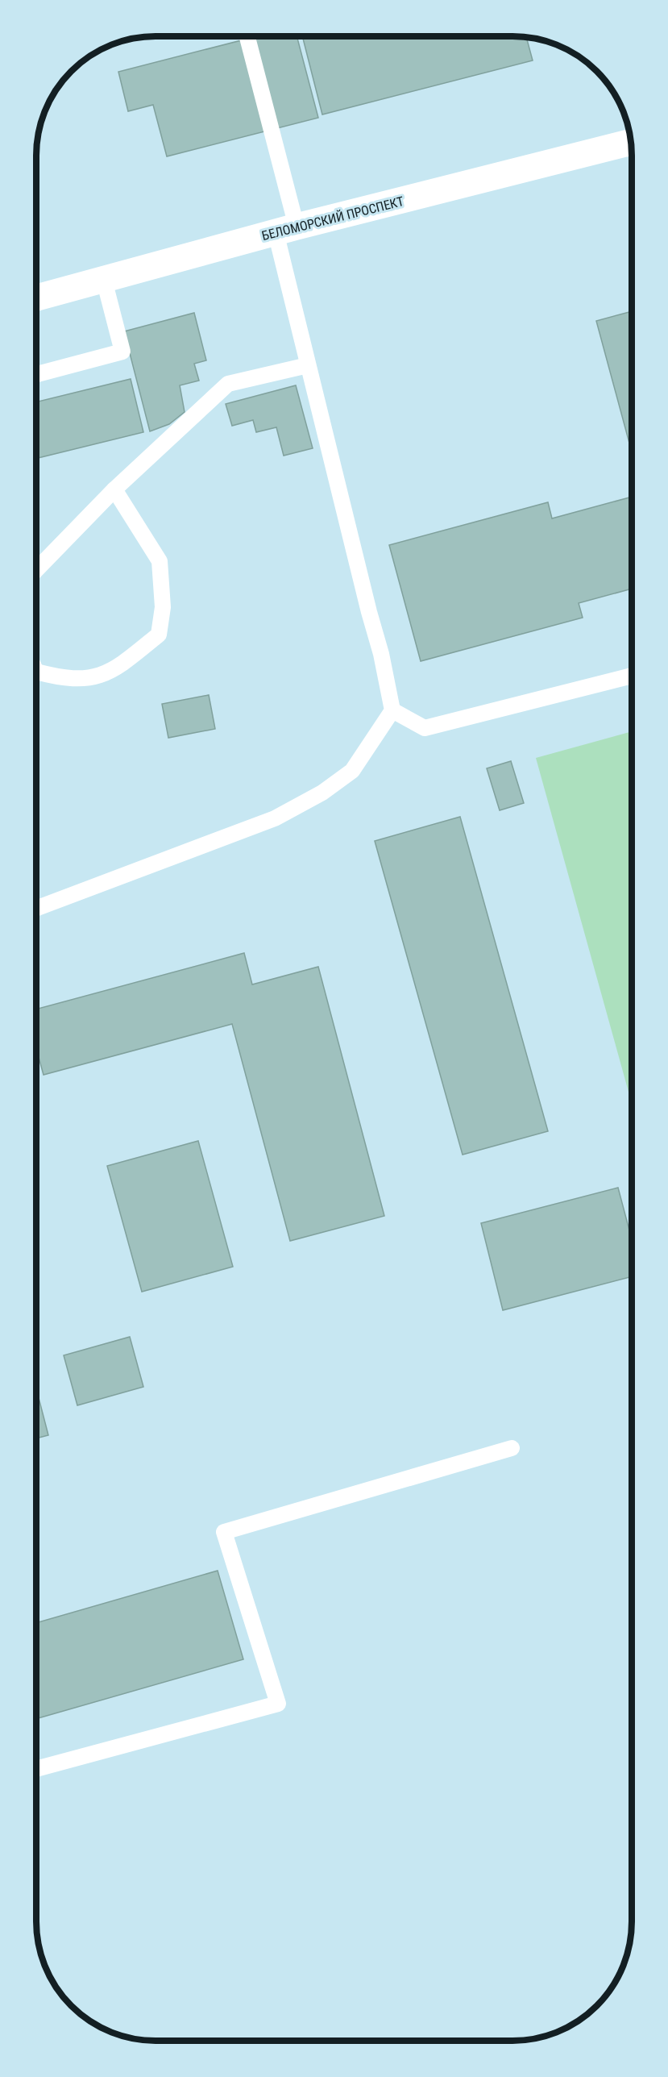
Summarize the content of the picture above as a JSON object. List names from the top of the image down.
{
  "streets": {
    "street": ["БЕЛОМОРСКИЙ ПРОСПЕКТ"]
  }
}
